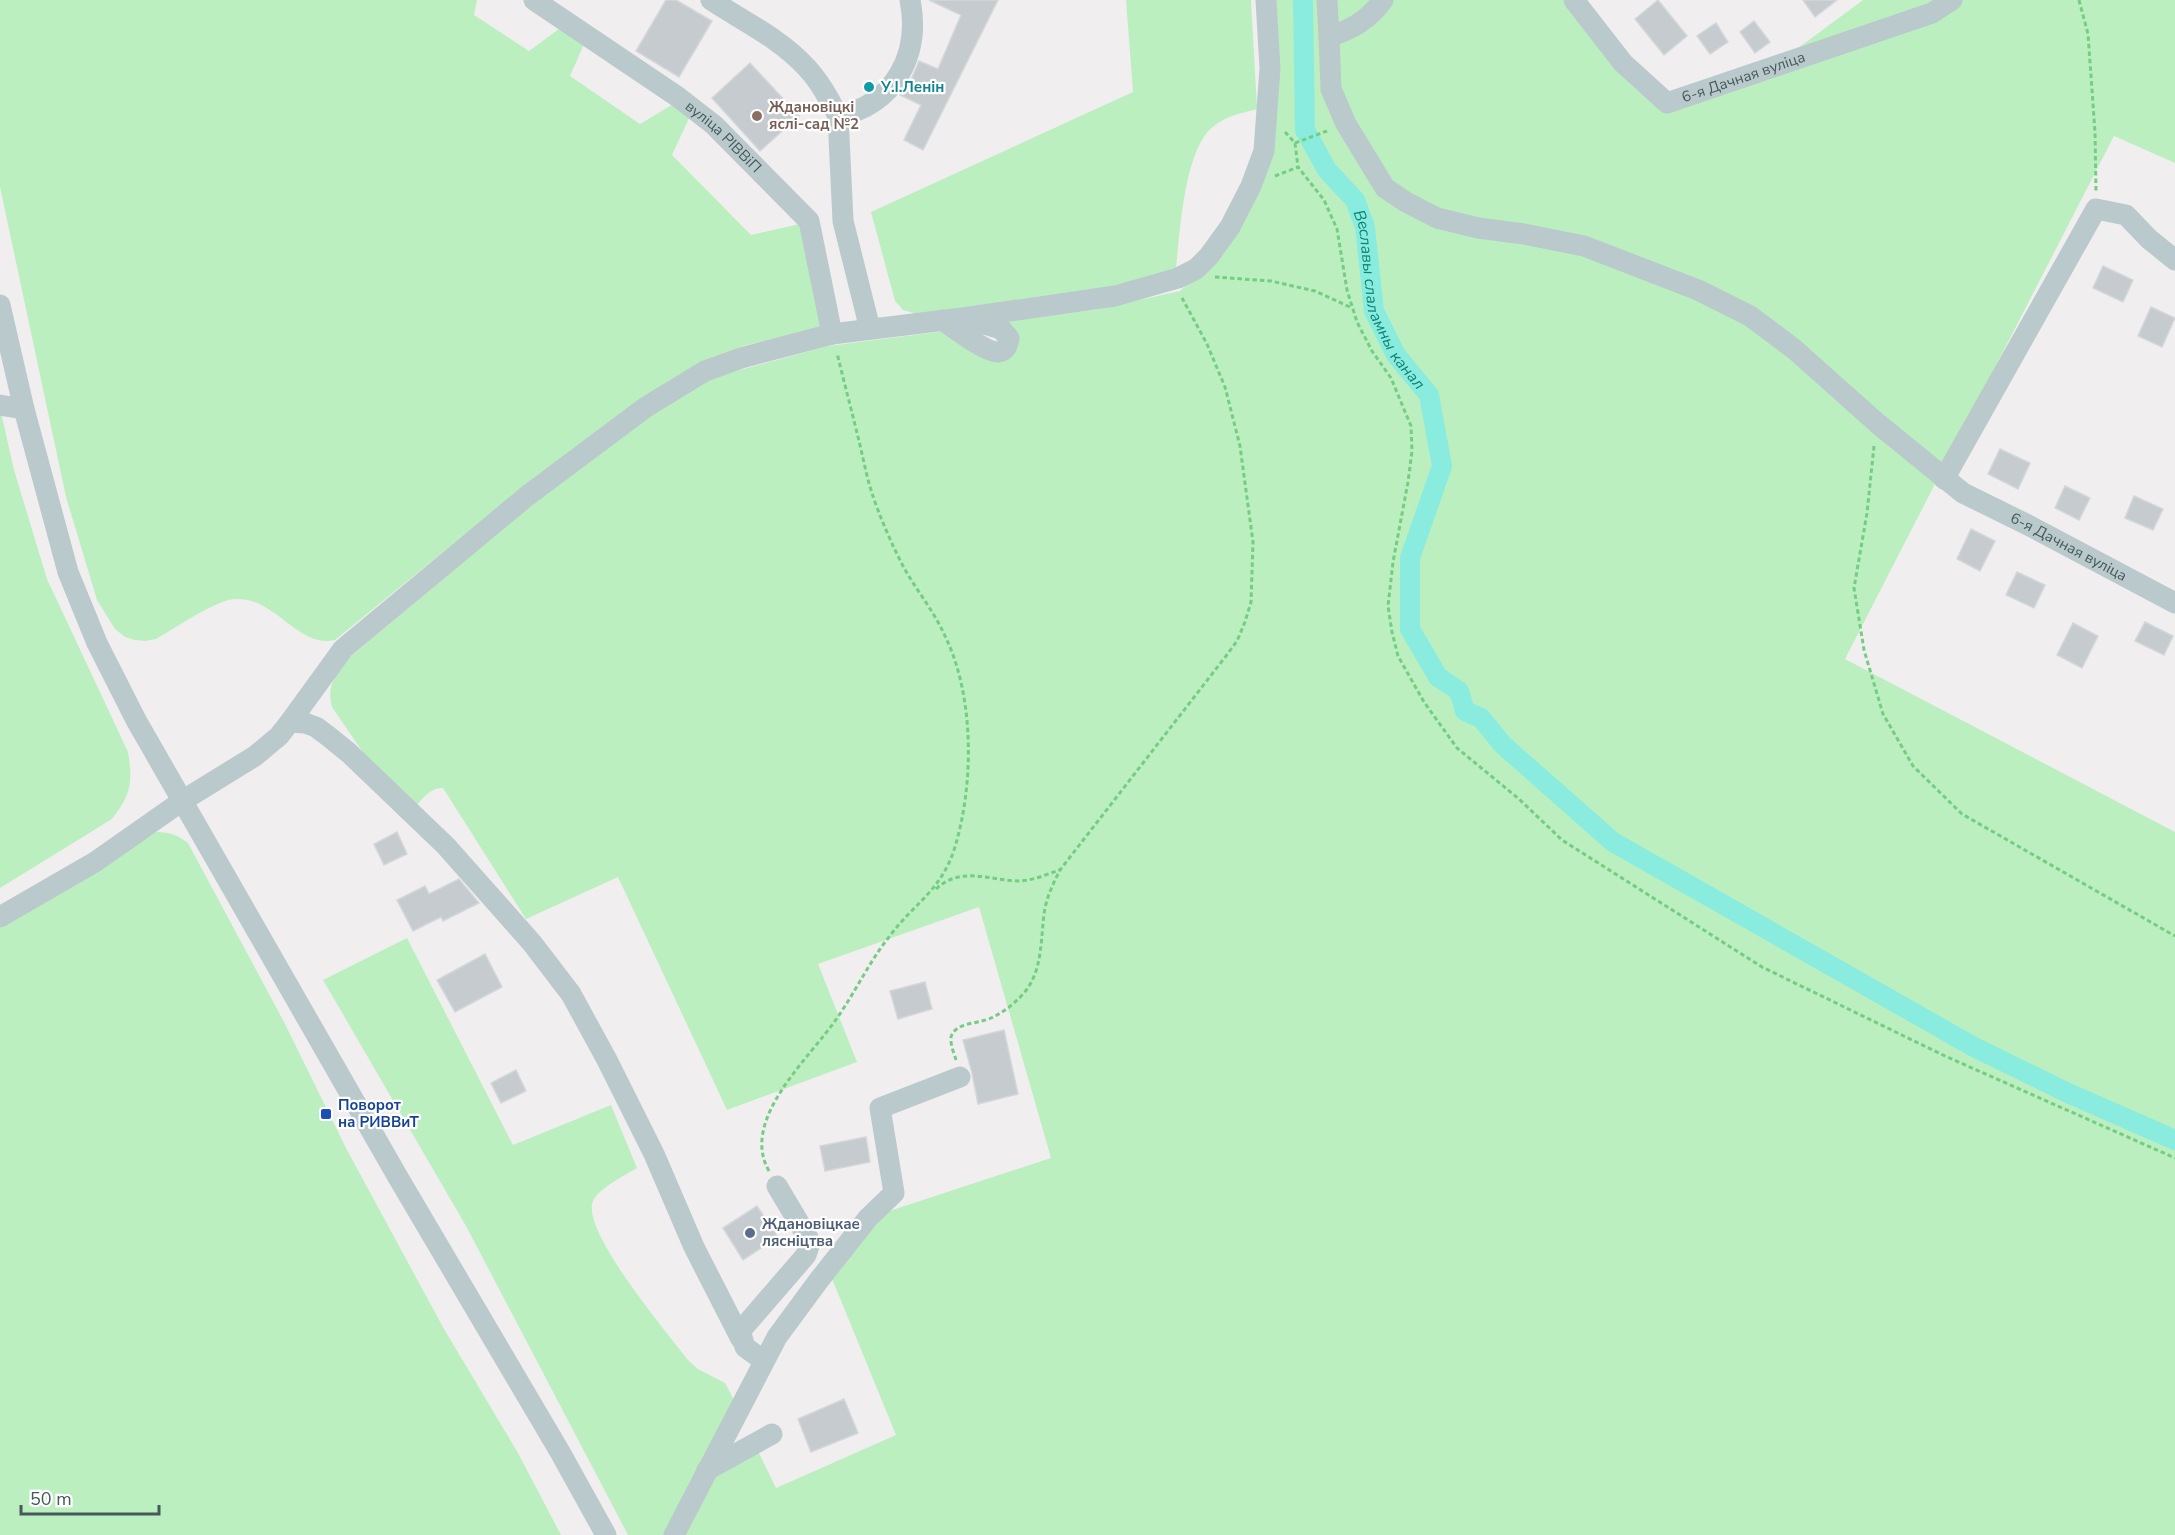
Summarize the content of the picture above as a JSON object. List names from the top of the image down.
{
  "streets": {
    "street": ["6-я Дачная вуліца", "вуліца РІВВіП"]
  },
  "water": ["Веславы слаламны канал"],
  "places": {
    "other": ["У.І.Ленін", "Ждановіцкі яслі-сад №2", "Ждановіцкае лясніцтва"],
    "transit": ["Поворот на РИВВиТ"]
  },
  "scale_bar": "50 m"
}
